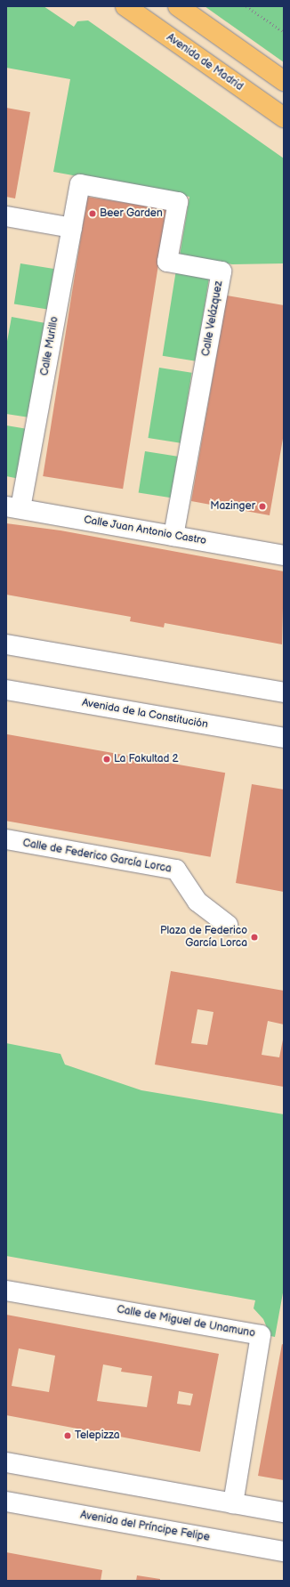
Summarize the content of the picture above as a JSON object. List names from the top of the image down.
{
  "streets": {
    "main road": ["Avenida de Madrid"],
    "street": [
      "Calle Velázquez",
      "Calle Murillo",
      "Calle Juan Antonio Castro",
      "Avenida de la Constitución",
      "Calle de Federico García Lorca",
      "Calle de Miguel de Unamuno",
      "Avenida del Príncipe Felipe"
    ]
  },
  "crossings": [
    ["Calle Velázquez", "Calle Murillo"],
    ["Calle Velázquez", "Calle Juan Antonio Castro"],
    ["Calle Murillo", "Calle Juan Antonio Castro"]
  ],
  "places": [
    "Beer Garden",
    "Mazinger",
    "La Fakultad 2",
    "Plaza de Federico García Lorca",
    "Telepizza"
  ]
}
